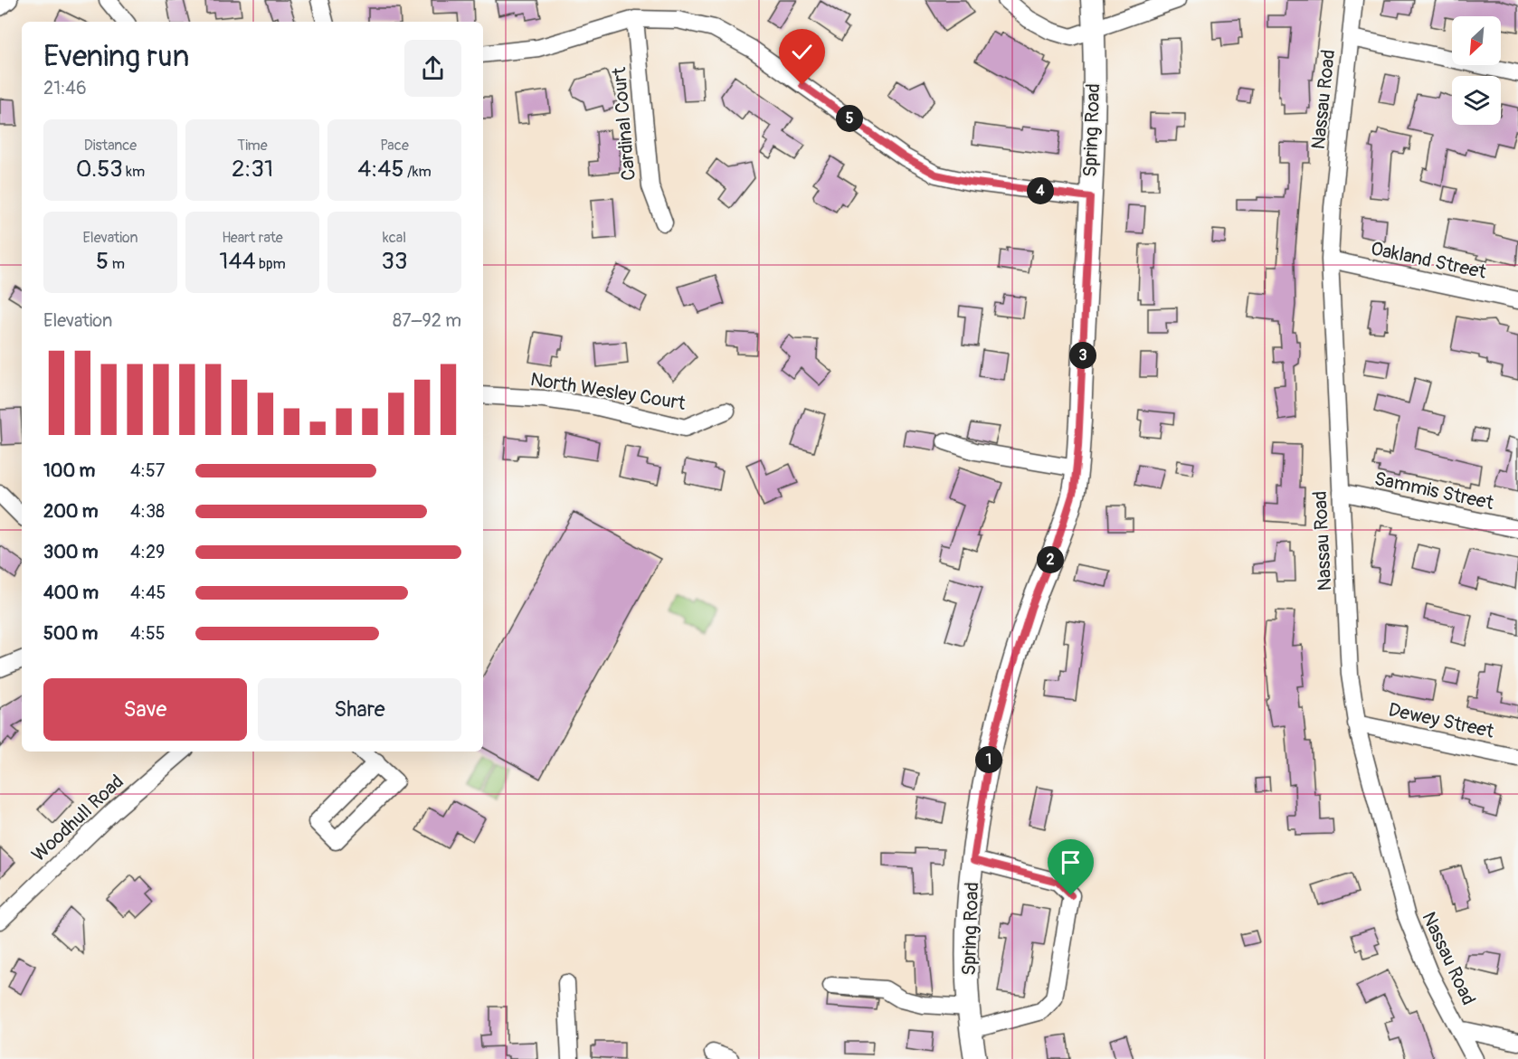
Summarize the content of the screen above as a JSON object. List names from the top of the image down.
{
  "streets": {
    "main road": ["Spring Road"],
    "street": [
      "Nassau Road",
      "Cardinal Court",
      "Oakland Street",
      "North Wesley Court",
      "Sammis Street",
      "Dewey Street",
      "Woodhull Road"
    ]
  },
  "crossings": [
    ["Nassau Road", "Oakland Street"],
    ["Nassau Road", "Sammis Street"],
    ["Nassau Road", "Dewey Street"]
  ],
  "north": "bottom left",
  "page": {
    "heading": ["Evening run", "21:46"],
    "pins": [
      "5",
      "4",
      "3",
      "2",
      "1"
    ],
    "stats": [
      ["Distance", "0.53 km"],
      ["Time", "2:31"],
      ["Pace", "4:45 /km"],
      ["Elevation", "5 m"],
      ["Heart rate", "144 bpm"],
      ["kcal", "33"]
    ],
    "chart": ["Elevation", "87–92 m"],
    "list": [
      {
        "name": "100 m",
        "note": "4:57"
      },
      {
        "name": "200 m",
        "note": "4:38"
      },
      {
        "name": "300 m",
        "note": "4:29"
      },
      {
        "name": "400 m",
        "note": "4:45"
      },
      {
        "name": "500 m",
        "note": "4:55"
      }
    ],
    "buttons": ["Save", "Share"]
  }
}
